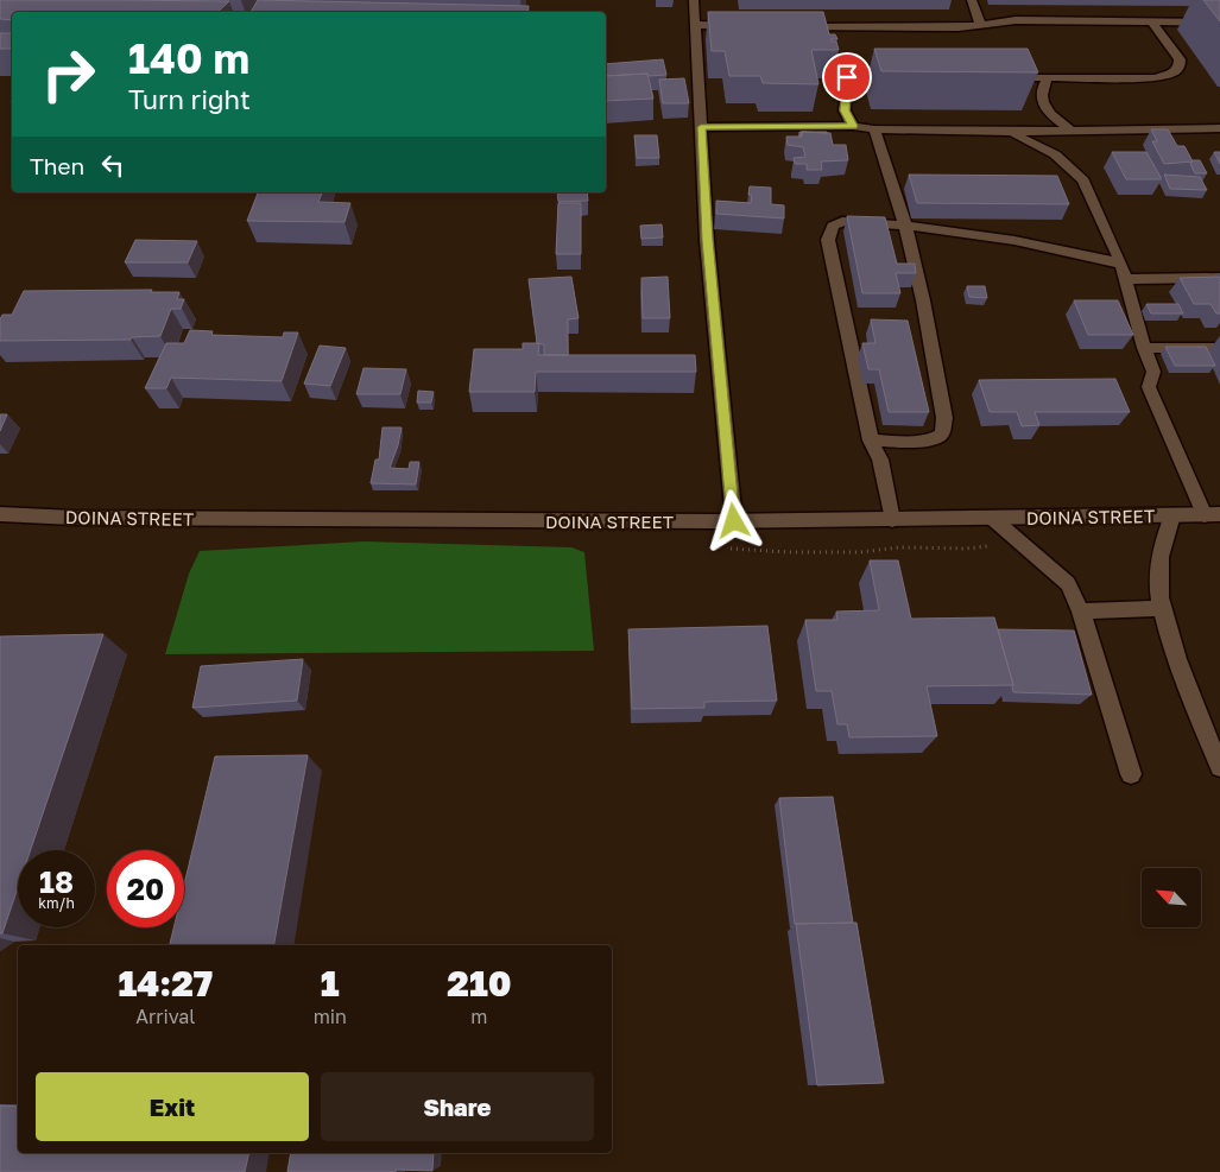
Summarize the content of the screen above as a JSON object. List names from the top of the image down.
{
  "streets": {
    "main road": ["DOINA STREET"]
  },
  "north": "top left",
  "page": {
    "turn": ["140 m", "Turn right"],
    "then": "Then",
    "speed": "18 km/h",
    "limit": "20",
    "eta": [
      "14:27",
      "Arrival",
      "1",
      "min",
      "210",
      "m"
    ],
    "buttons": ["Exit", "Share"]
  }
}
